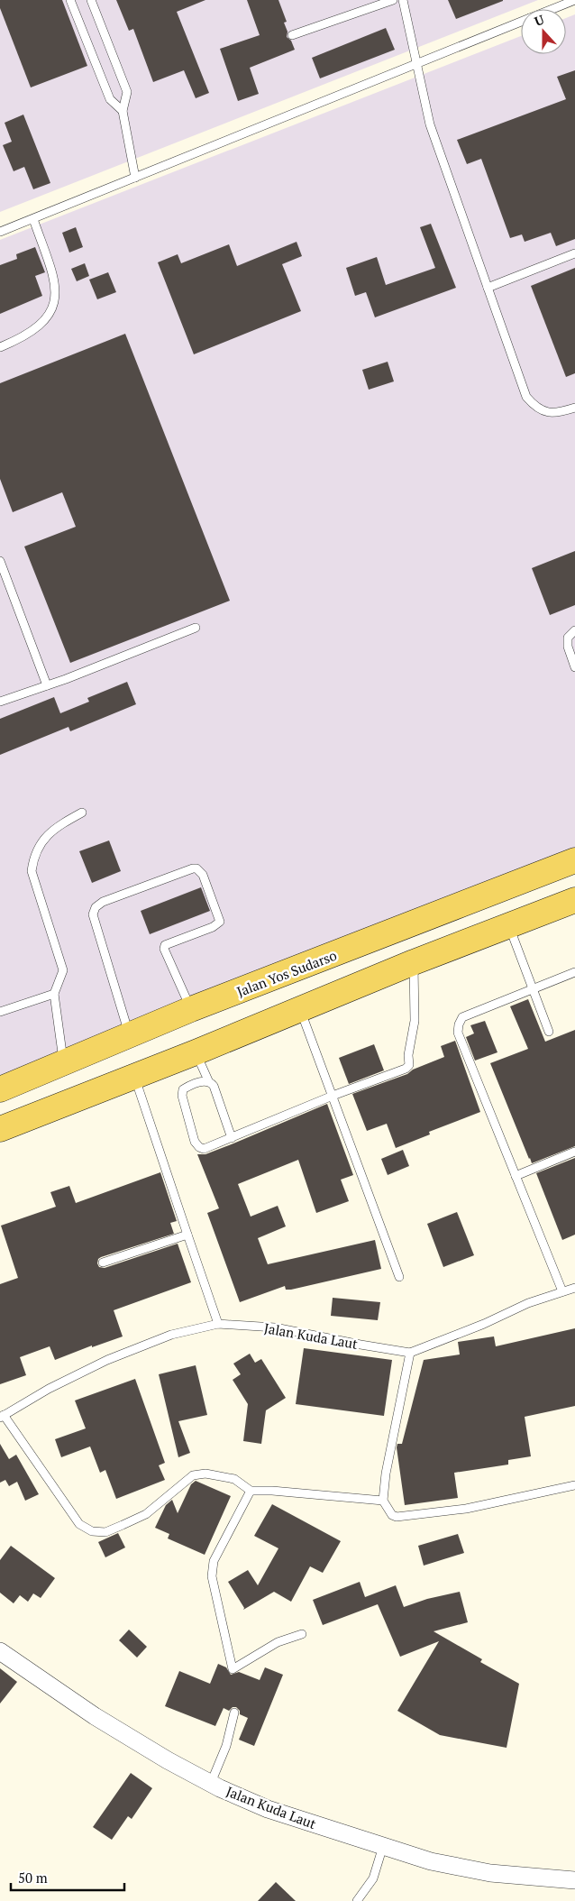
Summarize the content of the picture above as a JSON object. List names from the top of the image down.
{
  "streets": {
    "main road": ["Jalan Yos Sudarso"],
    "street": ["Jalan Kuda Laut"]
  },
  "scale_bar": "50 m",
  "north": "top"
}
